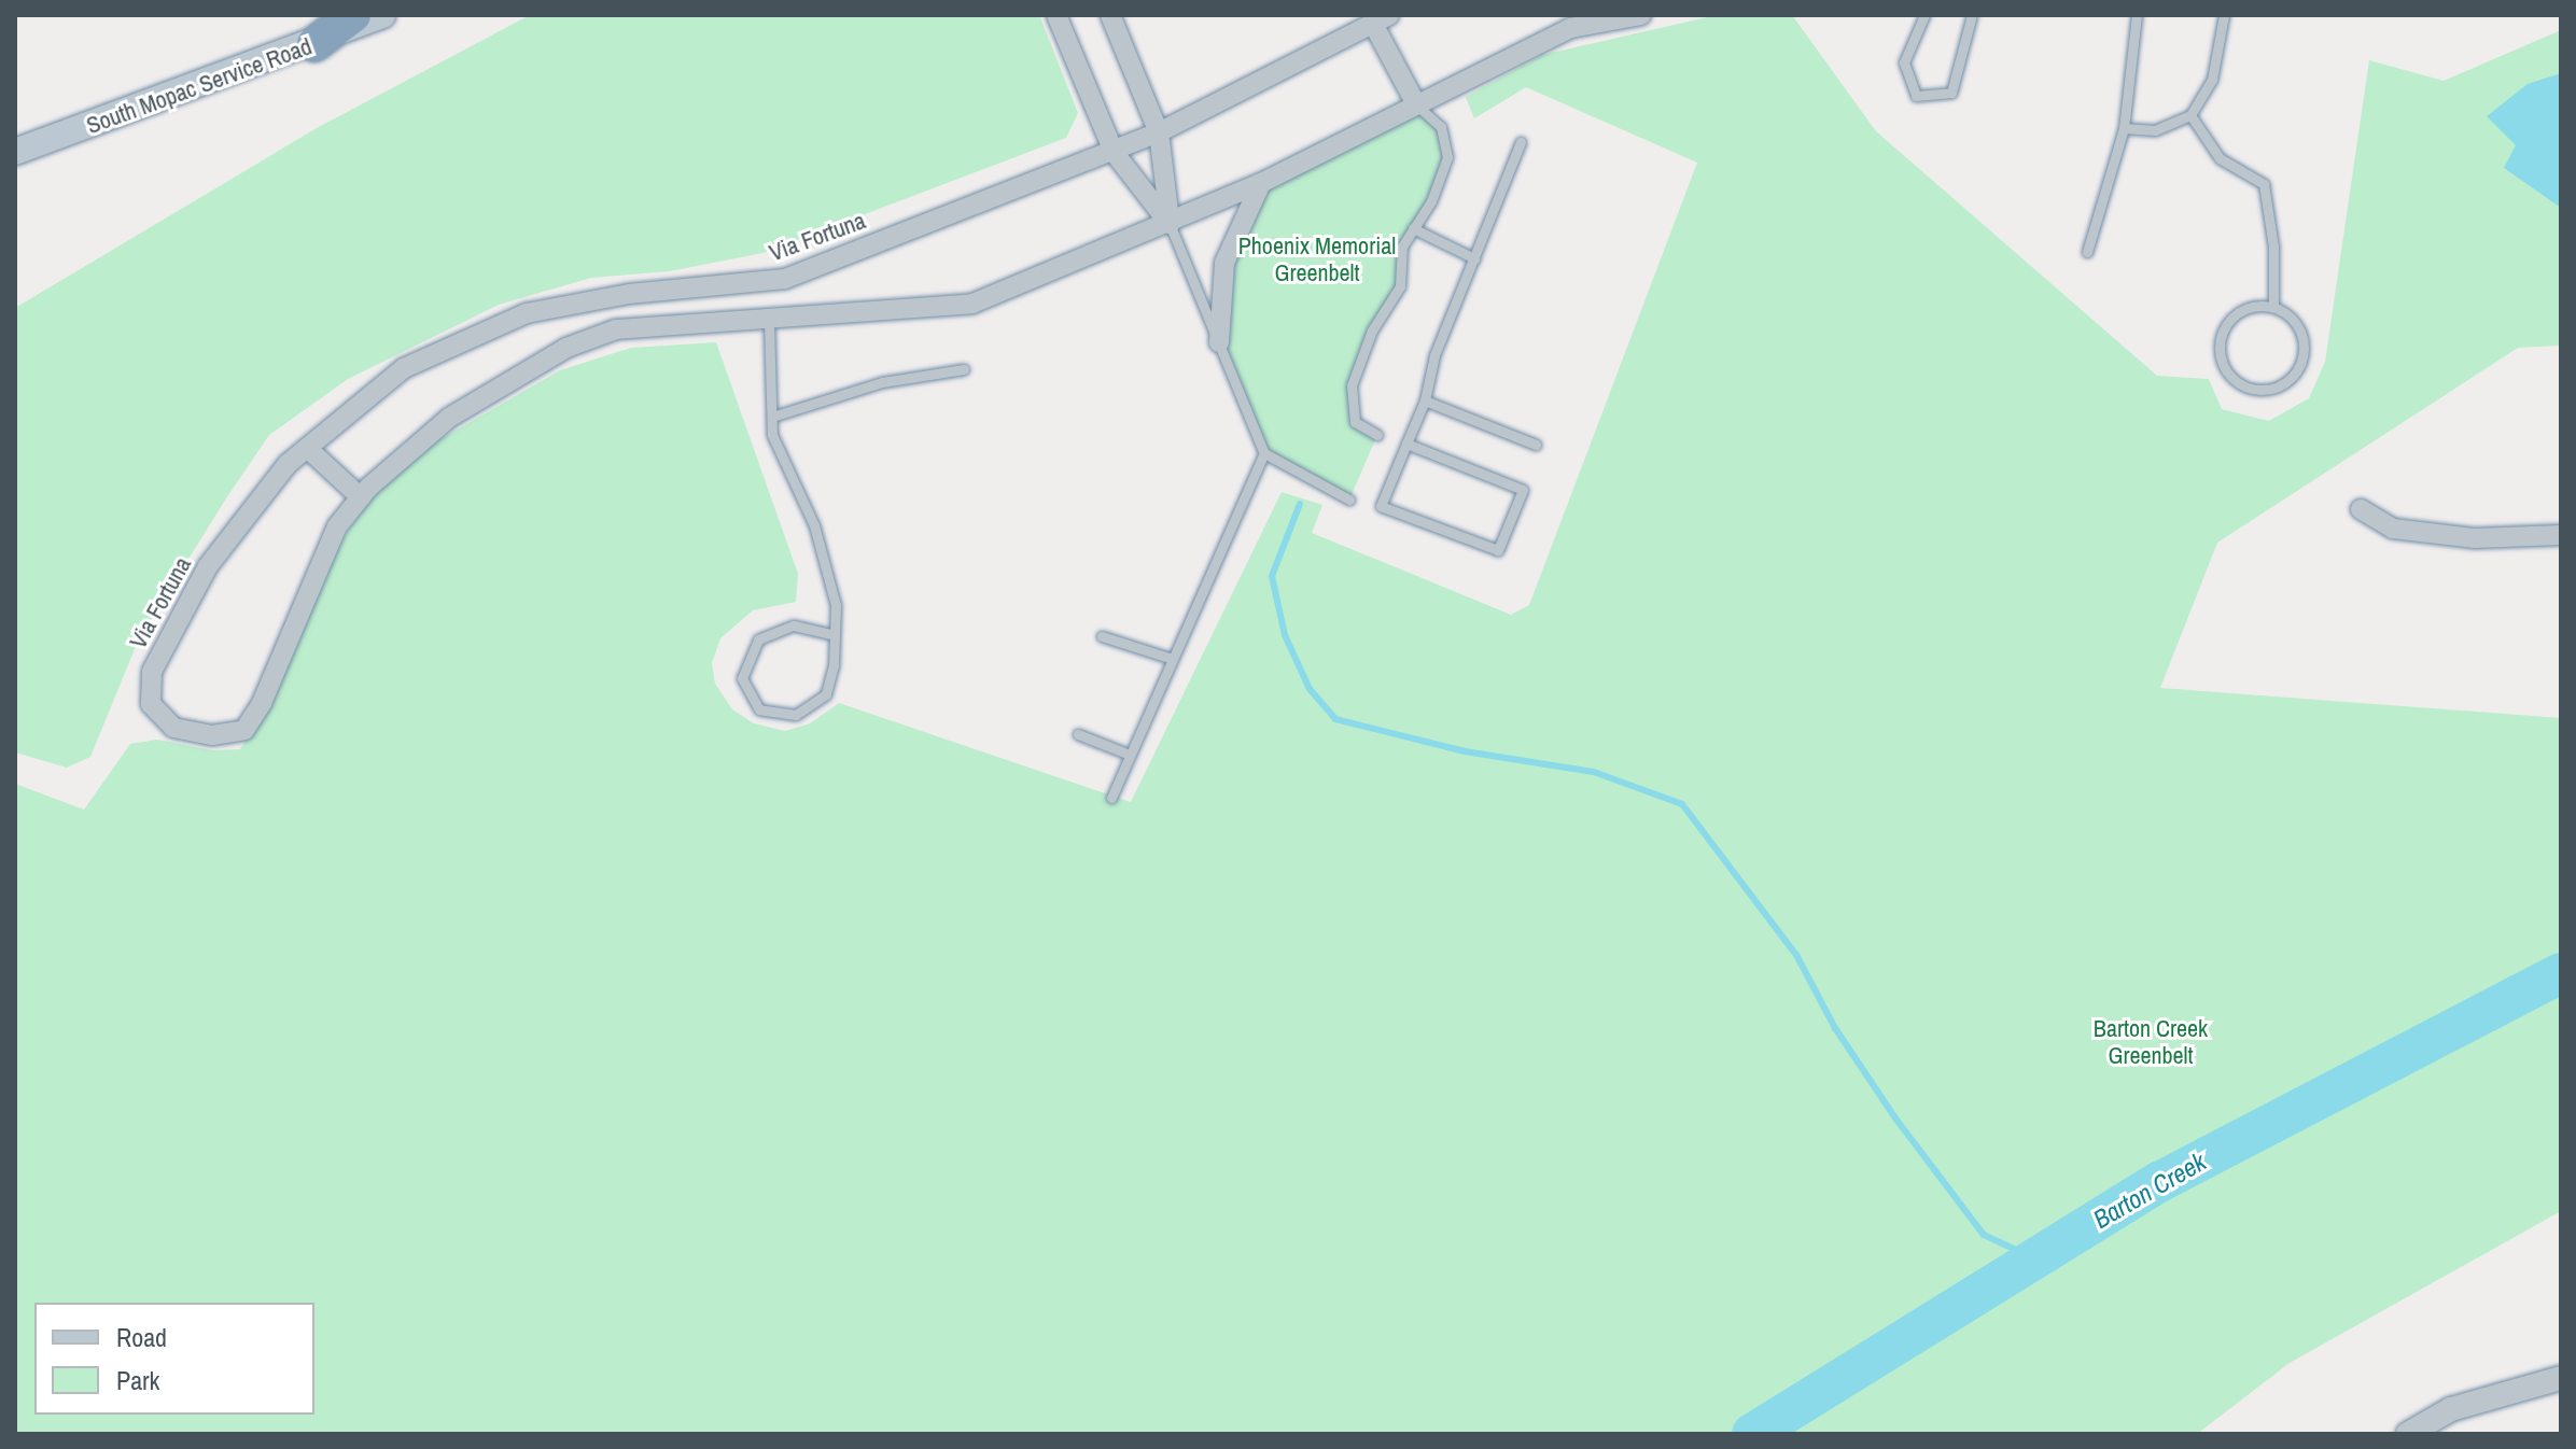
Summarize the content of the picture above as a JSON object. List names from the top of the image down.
{
  "streets": {
    "main road": ["South Mopac Service Road"],
    "street": ["Via Fortuna"]
  },
  "water": ["Barton Creek"],
  "parks": ["Phoenix Memorial Greenbelt", "Barton Creek Greenbelt"],
  "legend": ["Road", "Park"]
}
